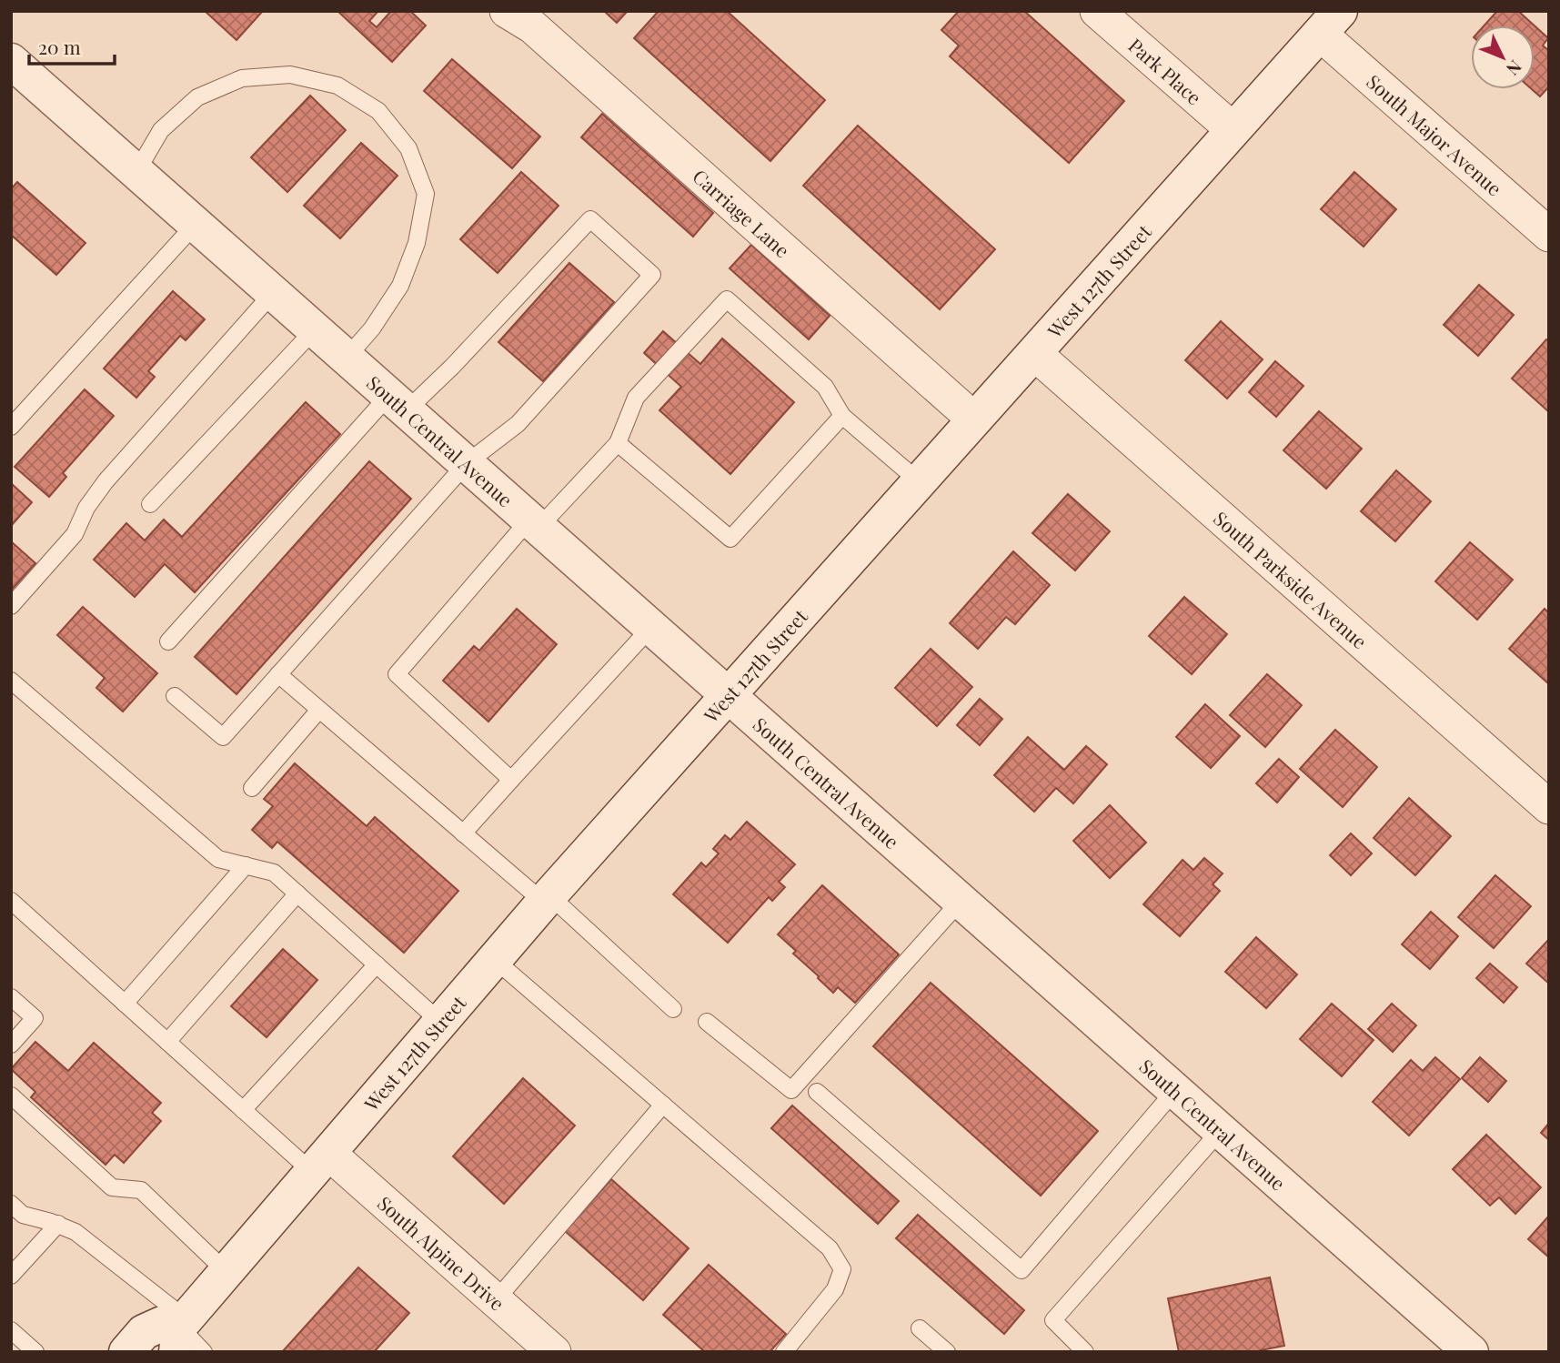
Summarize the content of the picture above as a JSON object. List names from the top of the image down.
{
  "streets": {
    "street": [
      "Park Place",
      "South Major Avenue",
      "Carriage Lane",
      "West 127th Street",
      "South Central Avenue",
      "South Parkside Avenue",
      "South Alpine Drive"
    ]
  },
  "crossings": [
    ["Park Place", "West 127th Street"],
    ["South Major Avenue", "West 127th Street"],
    ["Carriage Lane", "West 127th Street"],
    ["West 127th Street", "South Central Avenue"],
    ["West 127th Street", "South Parkside Avenue"],
    ["West 127th Street", "South Alpine Drive"]
  ],
  "scale_bar": "20 m",
  "north": "bottom right"
}
